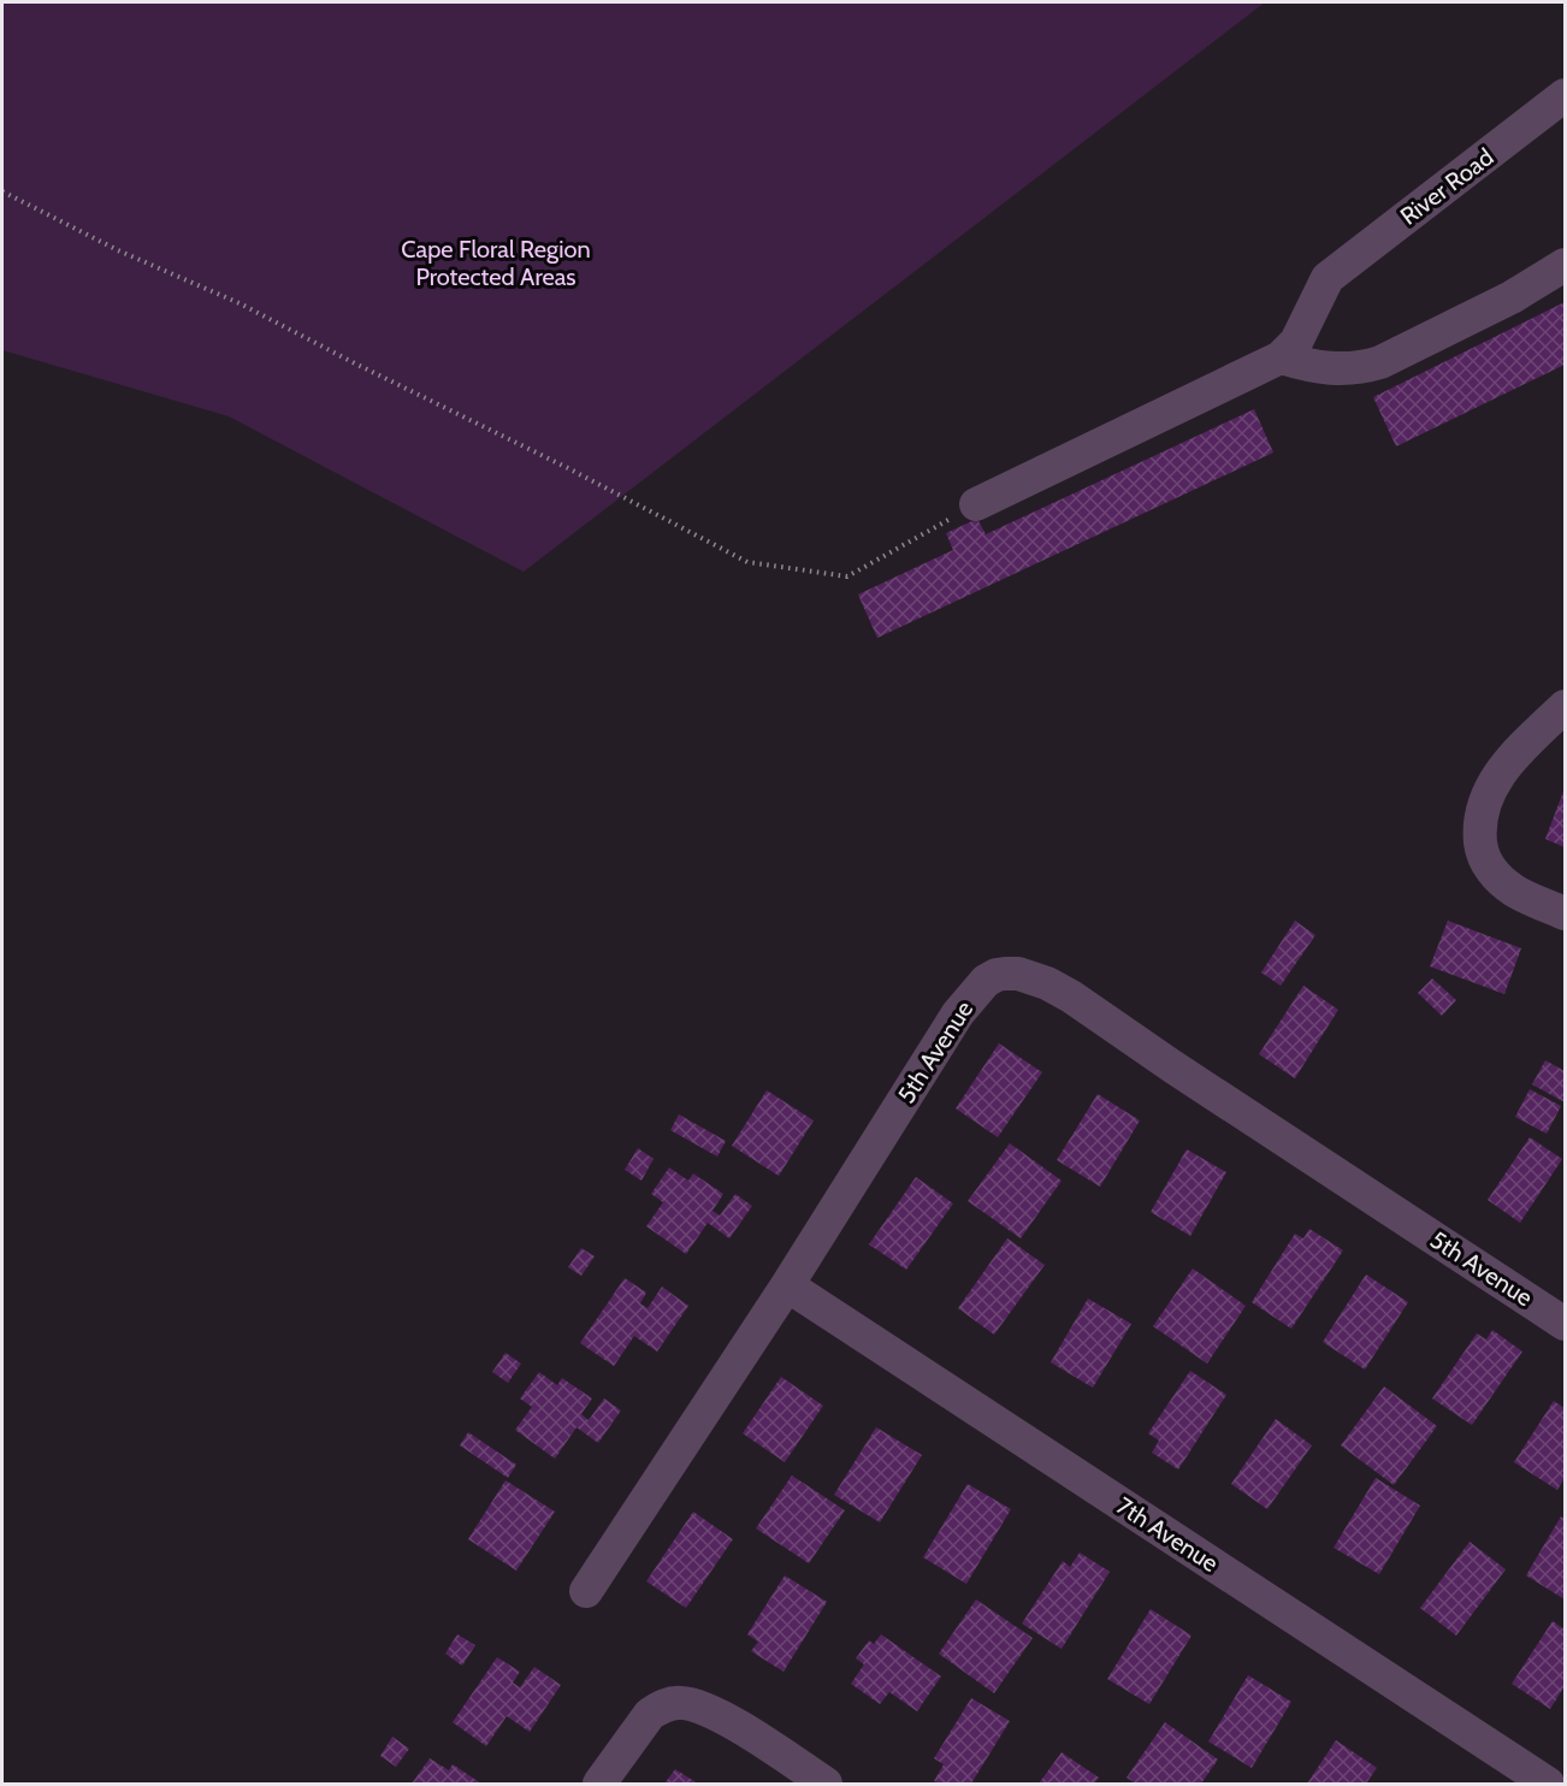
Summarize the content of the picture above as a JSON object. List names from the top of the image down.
{
  "streets": {
    "street": ["River Road", "5th Avenue", "7th Avenue"]
  },
  "crossings": [
    ["5th Avenue", "7th Avenue"]
  ],
  "parks": ["Cape Floral Region Protected Areas"]
}
